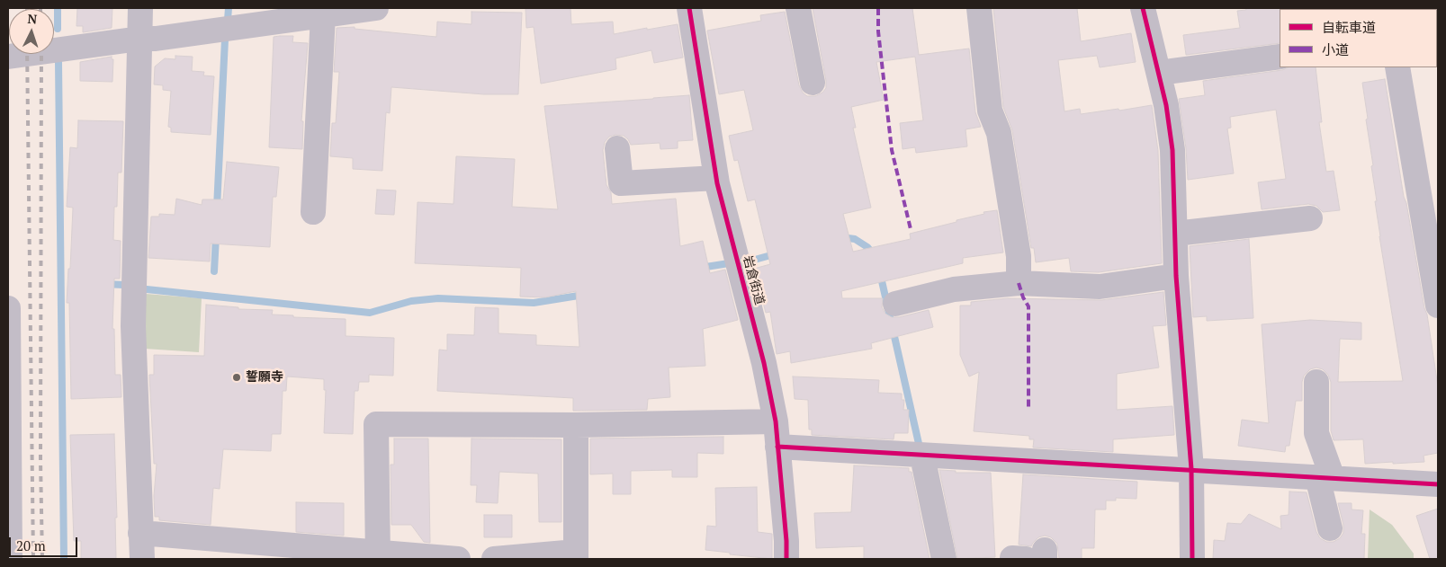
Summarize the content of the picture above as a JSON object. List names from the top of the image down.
{
  "streets": {
    "street": ["岩倉街道"]
  },
  "places": ["誓願寺"],
  "legend": ["自転車道", "小道"],
  "scale_bar": "20 m",
  "north": "top"
}
